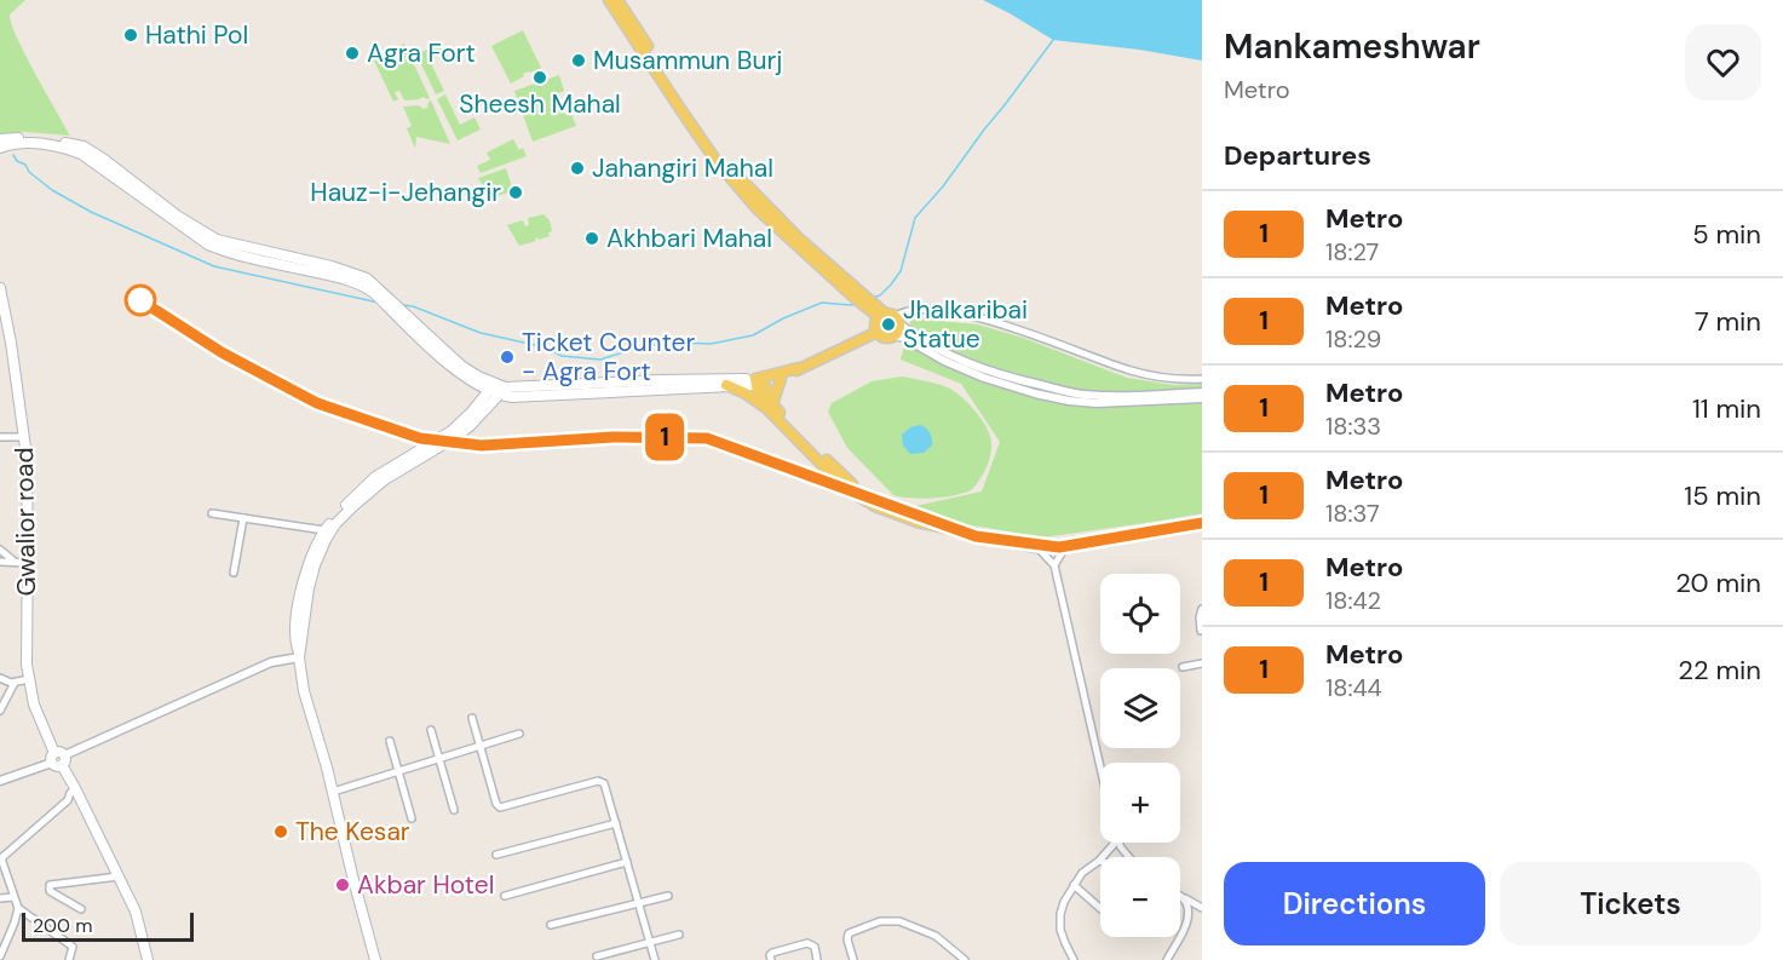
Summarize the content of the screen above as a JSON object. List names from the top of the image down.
{
  "streets": {
    "main road": ["Gwalior road"]
  },
  "places": [
    "Hathi Pol",
    "Agra Fort",
    "Musammun Burj",
    "Sheesh Mahal",
    "Jahangiri Mahal",
    "Hauz-i-Jehangir",
    "Akhbari Mahal",
    "Jhalkaribai Statue",
    "Ticket Counter - Agra Fort",
    "The Kesar",
    "Akbar Hotel"
  ],
  "lines": ["metro line 1"],
  "scale_bar": "200 m",
  "page": {
    "on_map": "1",
    "heading": [
      ["Mankameshwar", "Metro"],
      "Departures"
    ],
    "list": [
      {
        "mark": "1",
        "name": "Metro",
        "note": "18:27",
        "value": "5 min"
      },
      {
        "mark": "1",
        "name": "Metro",
        "note": "18:29",
        "value": "7 min"
      },
      {
        "mark": "1",
        "name": "Metro",
        "note": "18:33",
        "value": "11 min"
      },
      {
        "mark": "1",
        "name": "Metro",
        "note": "18:37",
        "value": "15 min"
      },
      {
        "mark": "1",
        "name": "Metro",
        "note": "18:42",
        "value": "20 min"
      },
      {
        "mark": "1",
        "name": "Metro",
        "note": "18:44",
        "value": "22 min"
      }
    ],
    "map_buttons": ["+", "−"],
    "buttons": ["Directions", "Tickets"],
    "scale": "200 m"
  }
}
